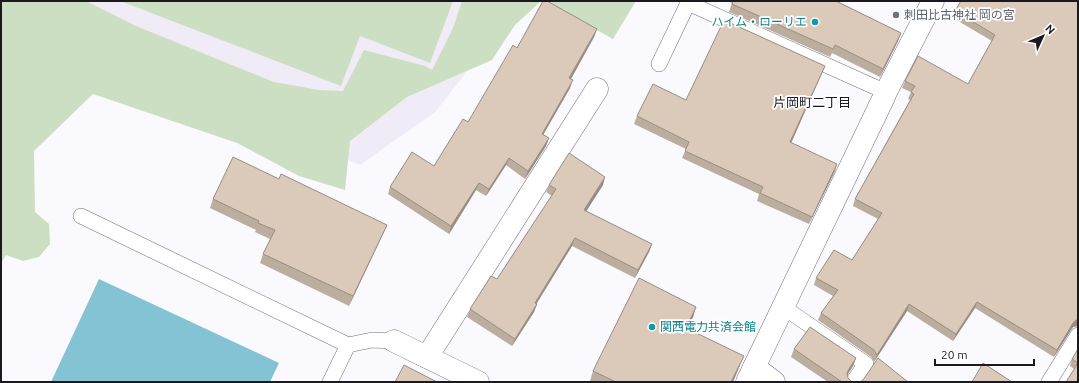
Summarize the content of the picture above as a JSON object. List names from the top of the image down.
{
  "districts": ["片岡町二丁目"],
  "places": ["刺田比古神社 岡の宮", "ハイム・ローリエ", "関西電力共済会館"],
  "scale_bar": "20 m",
  "north": "top right"
}
